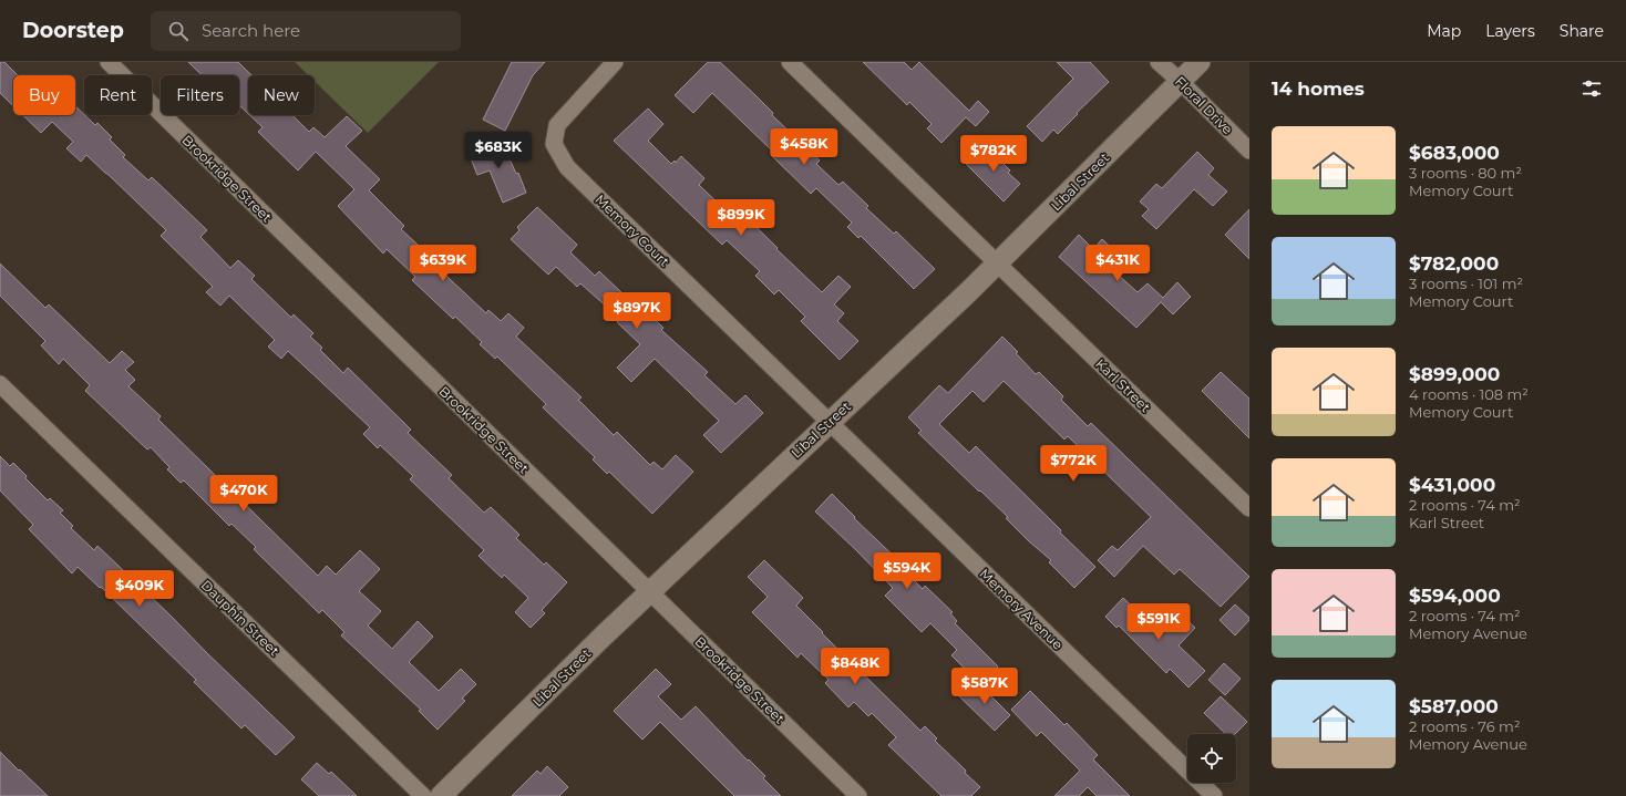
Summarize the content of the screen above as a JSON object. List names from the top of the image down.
{
  "streets": {
    "street": [
      "Floral Drive",
      "Brookridge Street",
      "Libal Street",
      "Memory Court",
      "Karl Street",
      "Memory Avenue",
      "Dauphin Street"
    ]
  },
  "crossings": [
    ["Floral Drive", "Libal Street"],
    ["Brookridge Street", "Libal Street"],
    ["Libal Street", "Memory Court"],
    ["Libal Street", "Karl Street"],
    ["Libal Street", "Memory Avenue"],
    ["Memory Court", "Memory Avenue"]
  ],
  "page": {
    "header": "Doorstep",
    "search": "Search here",
    "nav": ["Map", "Layers", "Share"],
    "heading": "14 homes",
    "chip": [
      "Buy",
      "Rent",
      "Filters",
      "New"
    ],
    "list": [
      {
        "name": "$683,000",
        "note": "3 rooms · 80 m² · Memory Court"
      },
      {
        "name": "$782,000",
        "note": "3 rooms · 101 m² · Memory Court"
      },
      {
        "name": "$899,000",
        "note": "4 rooms · 108 m² · Memory Court"
      },
      {
        "name": "$431,000",
        "note": "2 rooms · 74 m² · Karl Street"
      },
      {
        "name": "$594,000",
        "note": "2 rooms · 74 m² · Memory Avenue"
      },
      {
        "name": "$587,000",
        "note": "2 rooms · 76 m² · Memory Avenue"
      }
    ],
    "price": [
      "$458K",
      "$683K",
      "$782K",
      "$899K",
      "$639K",
      "$431K",
      "$897K",
      "$772K",
      "$470K",
      "$594K",
      "$409K",
      "$591K",
      "$848K",
      "$587K"
    ]
  }
}
